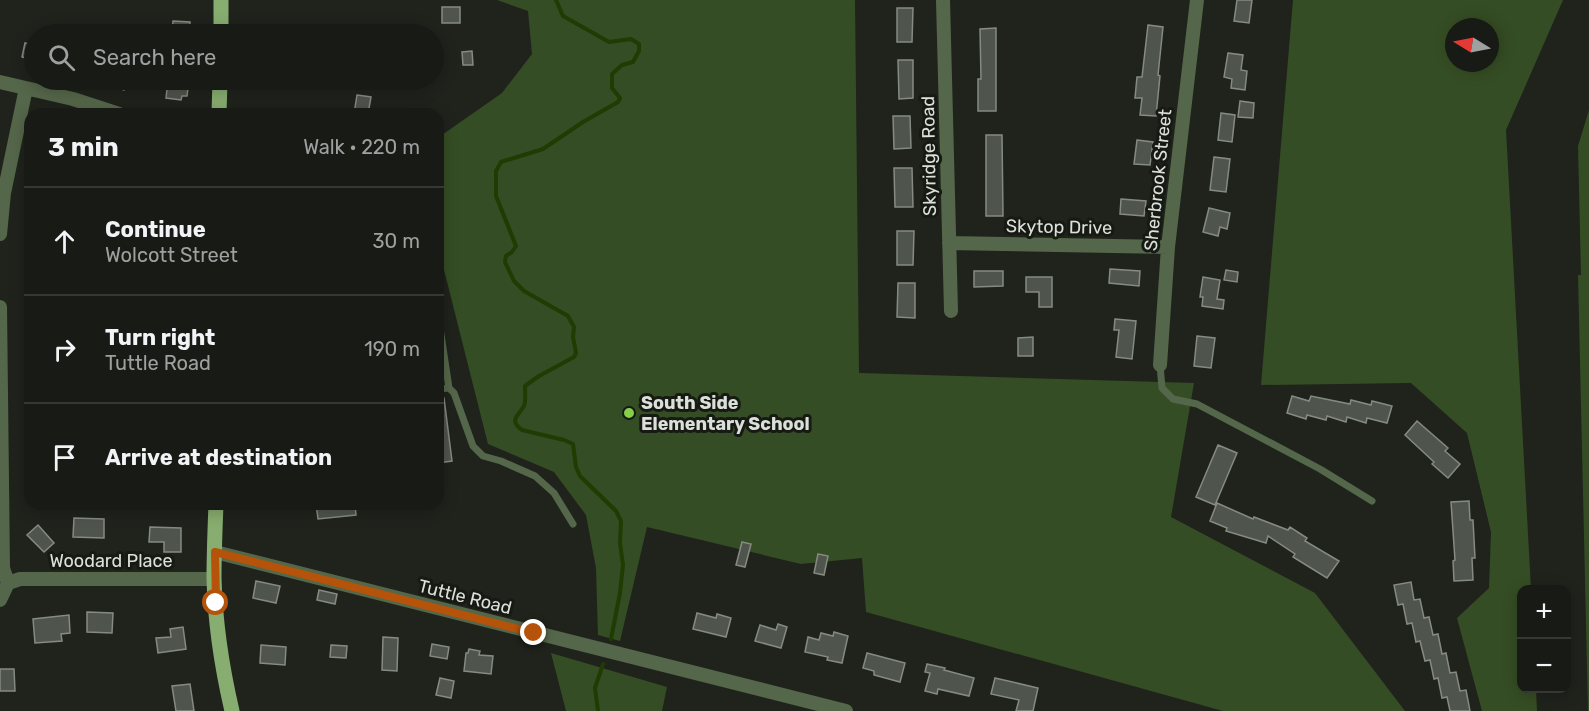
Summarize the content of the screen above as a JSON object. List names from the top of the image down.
{
  "streets": {
    "street": [
      "Skyridge Road",
      "Sherbrook Street",
      "Skytop Drive",
      "Woodard Place",
      "Tuttle Road"
    ]
  },
  "crossings": [
    ["Skyridge Road", "Skytop Drive"],
    ["Sherbrook Street", "Skytop Drive"]
  ],
  "places": ["South Side Elementary School"],
  "north": "left",
  "page": {
    "search": "Search here",
    "heading": ["3 min", "Walk · 220 m"],
    "list": [
      ["Continue", "Wolcott Street", "30 m"],
      ["Turn right", "Tuttle Road", "190 m"],
      "Arrive at destination"
    ],
    "map_buttons": ["+", "−"]
  }
}
